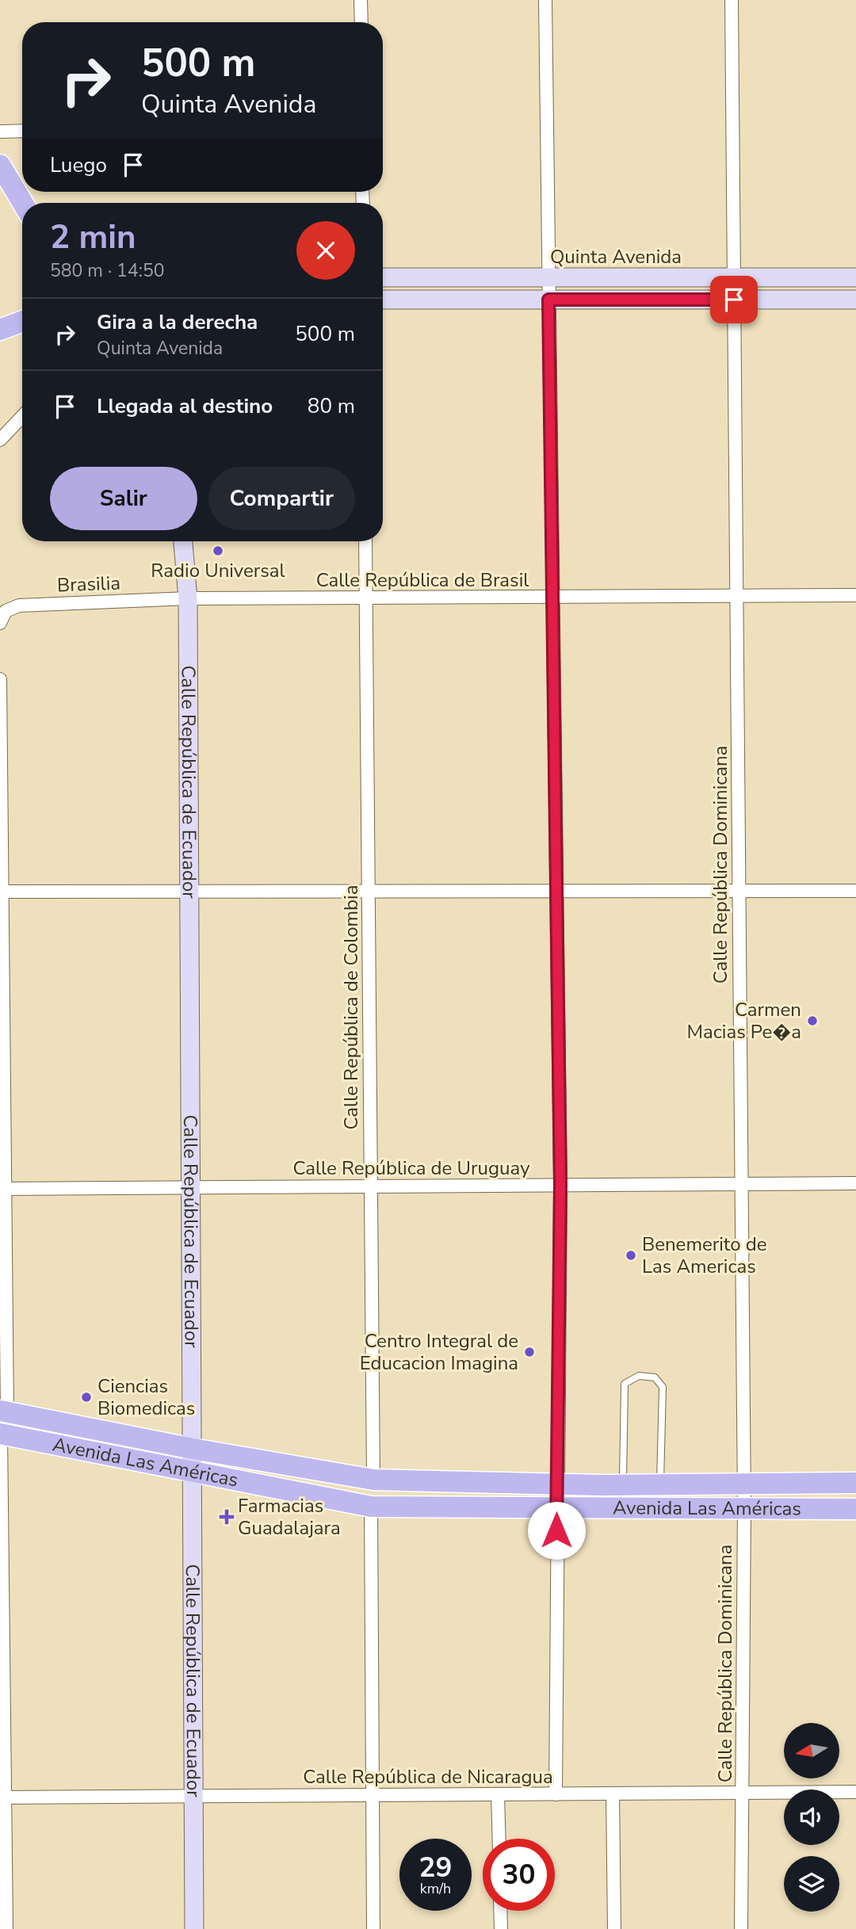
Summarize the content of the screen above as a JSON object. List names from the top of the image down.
{
  "streets": {
    "main road": ["Avenida Las Américas"],
    "street": [
      "Quinta Avenida",
      "Calle República de Brasil",
      "Brasilia",
      "Calle República de Ecuador",
      "Calle República Dominicana",
      "Calle República de Colombia",
      "Calle República de Uruguay",
      "Calle República de Nicaragua"
    ]
  },
  "crossings": [
    ["Quinta Avenida", "Calle República Dominicana"],
    ["Calle República de Brasil", "Brasilia"],
    ["Calle República de Brasil", "Calle República de Ecuador"],
    ["Calle República de Brasil", "Calle República Dominicana"],
    ["Calle República de Brasil", "Calle República de Colombia"],
    ["Brasilia", "Calle República de Ecuador"],
    ["Calle República de Ecuador", "Calle República de Uruguay"],
    ["Calle República de Ecuador", "Avenida Las Américas"],
    ["Calle República de Ecuador", "Calle República de Nicaragua"],
    ["Calle República Dominicana", "Calle República de Uruguay"],
    ["Calle República Dominicana", "Avenida Las Américas"],
    ["Calle República Dominicana", "Calle República de Nicaragua"],
    ["Calle República de Colombia", "Calle República de Uruguay"],
    ["Calle República de Colombia", "Avenida Las Américas"]
  ],
  "places": {
    "other": [
      "Radio Universal",
      "Carmen Macias Pe�a",
      "Benemerito de Las Americas",
      "Centro Integral de Educacion Imagina",
      "Ciencias Biomedicas"
    ],
    "health": ["Farmacias Guadalajara"]
  },
  "north": "left",
  "page": {
    "turn": ["500 m", "Quinta Avenida"],
    "then": "Luego",
    "heading": ["2 min", "580 m · 14:50"],
    "list": [
      {
        "name": "Gira a la derecha",
        "note": "Quinta Avenida",
        "value": "500 m"
      },
      {
        "name": "Llegada al destino",
        "value": "80 m"
      }
    ],
    "buttons": ["Salir", "Compartir"],
    "speed": "29 km/h",
    "limit": "30"
  }
}
